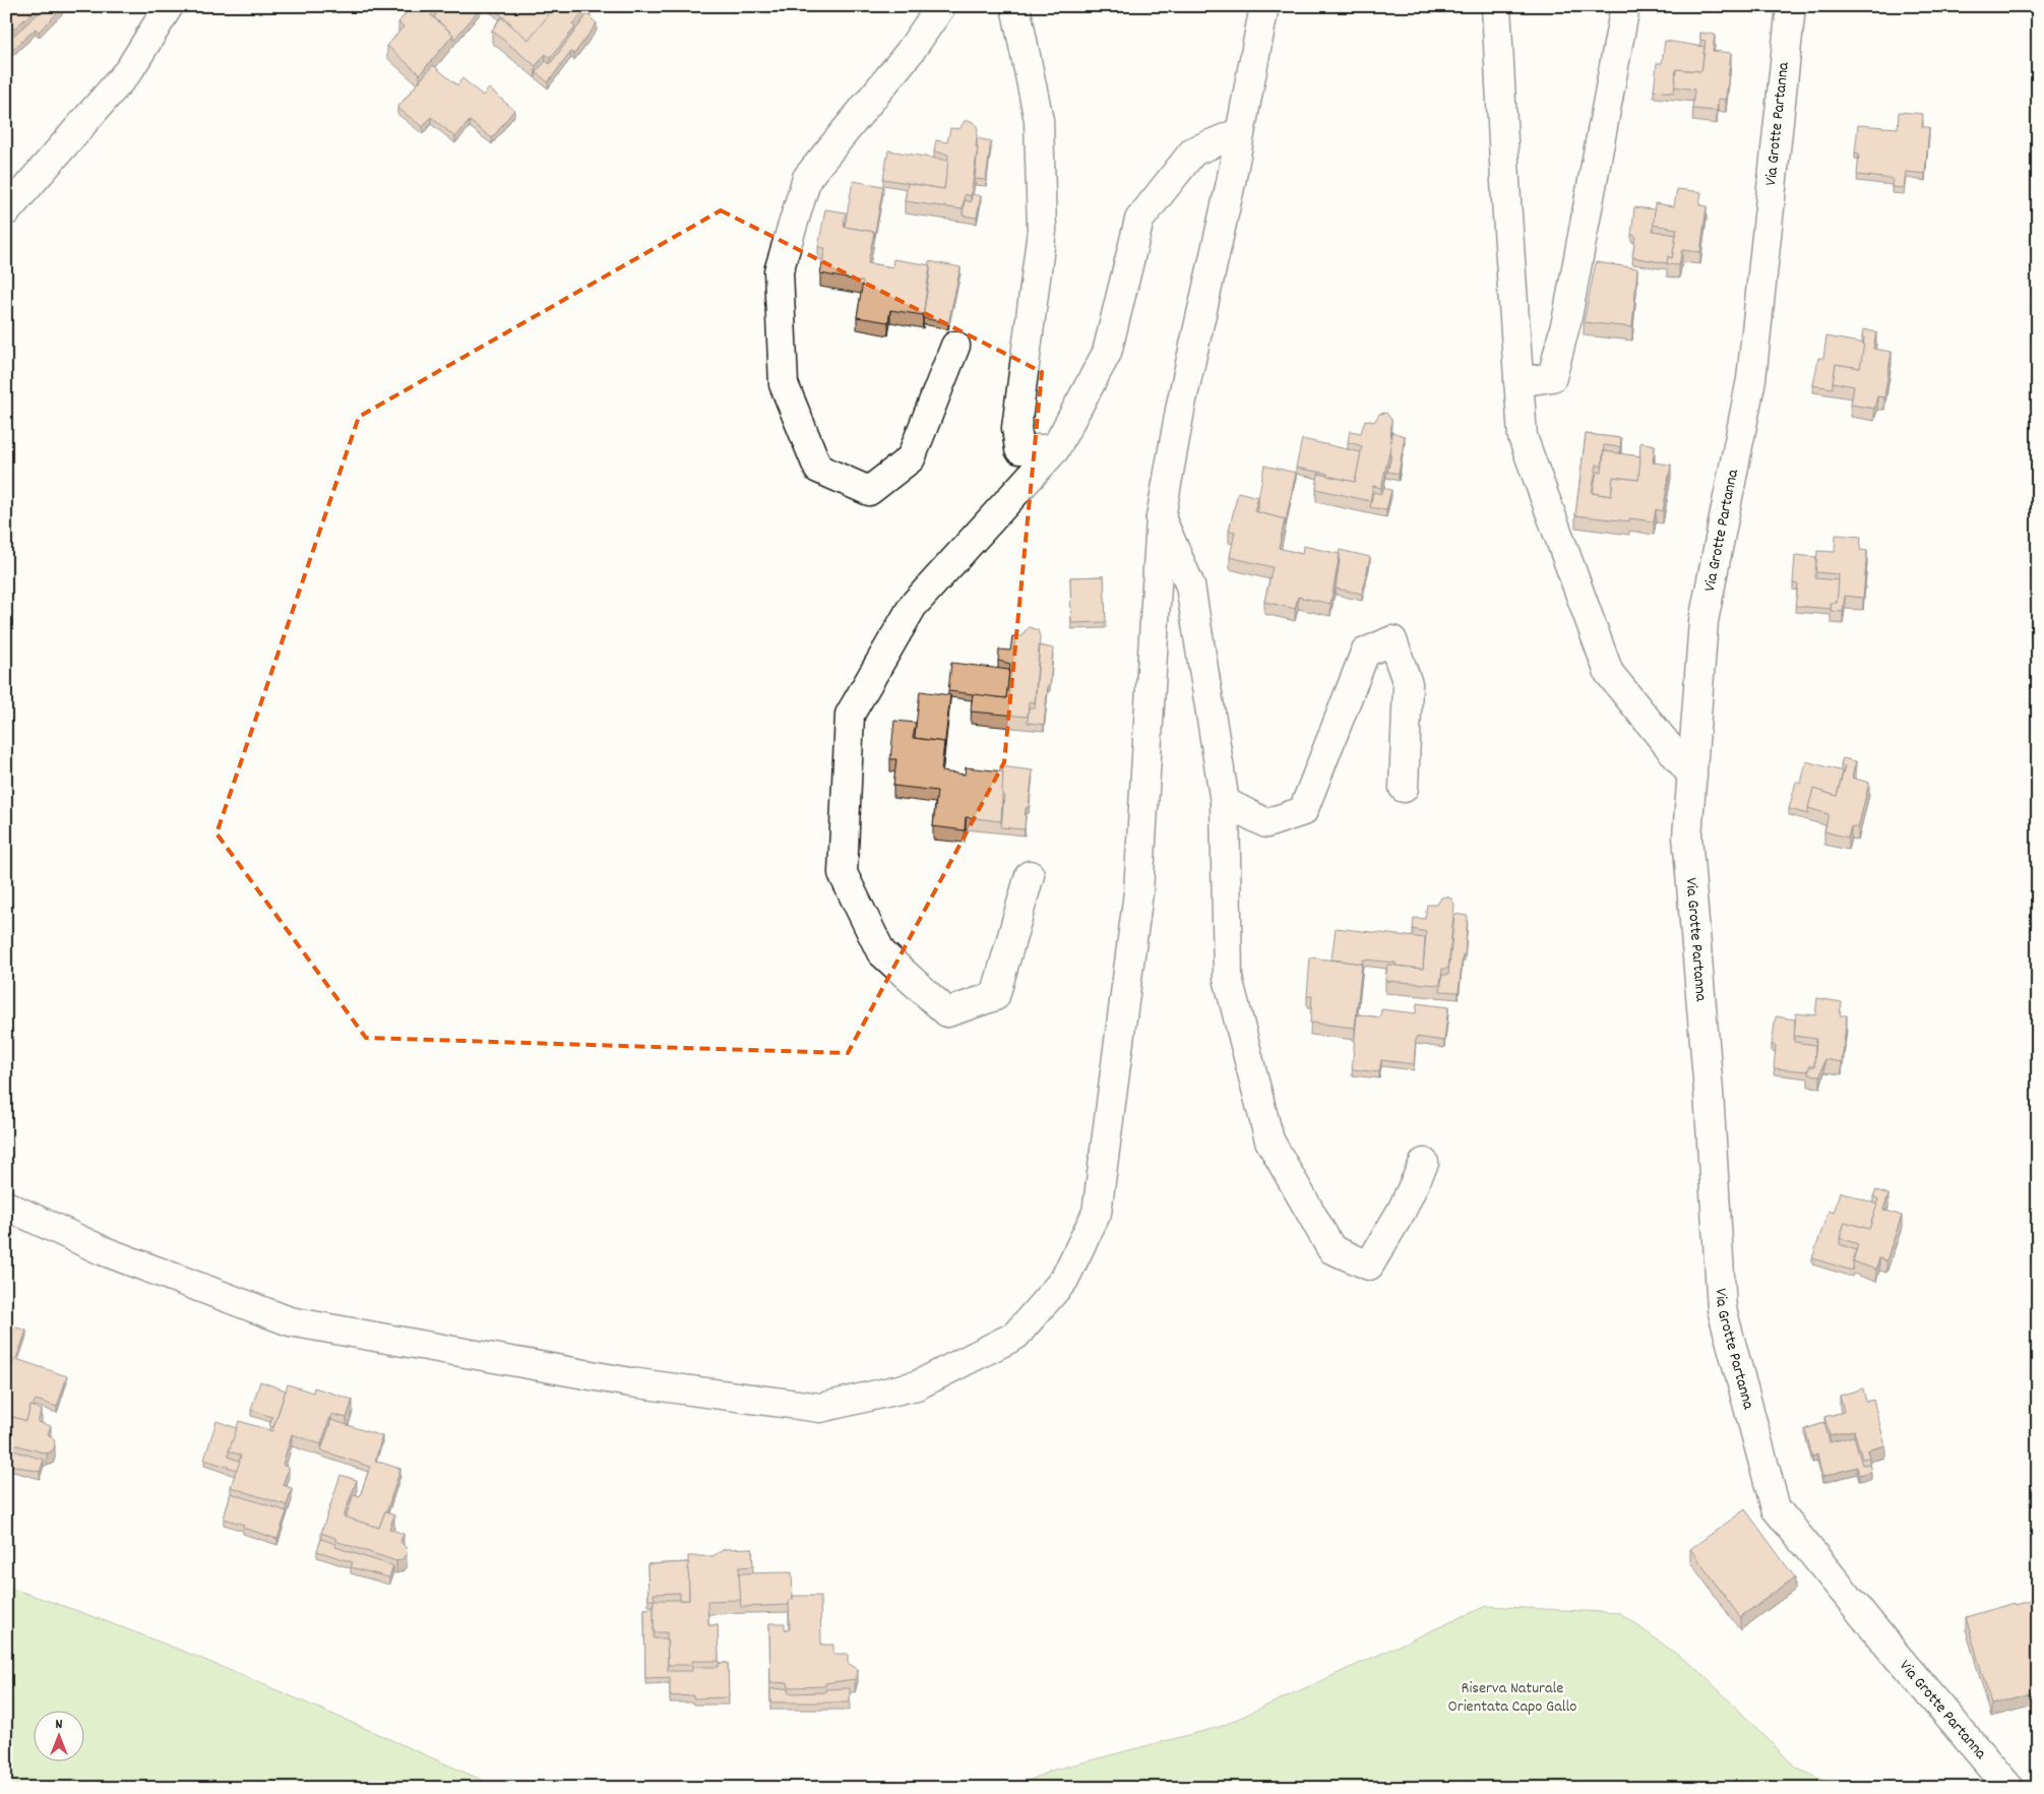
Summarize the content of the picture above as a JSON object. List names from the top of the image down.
{
  "streets": {
    "street": ["Via Grotte Partanna"]
  },
  "parks": ["Riserva Naturale Orientata Capo Gallo"],
  "north": "top"
}
